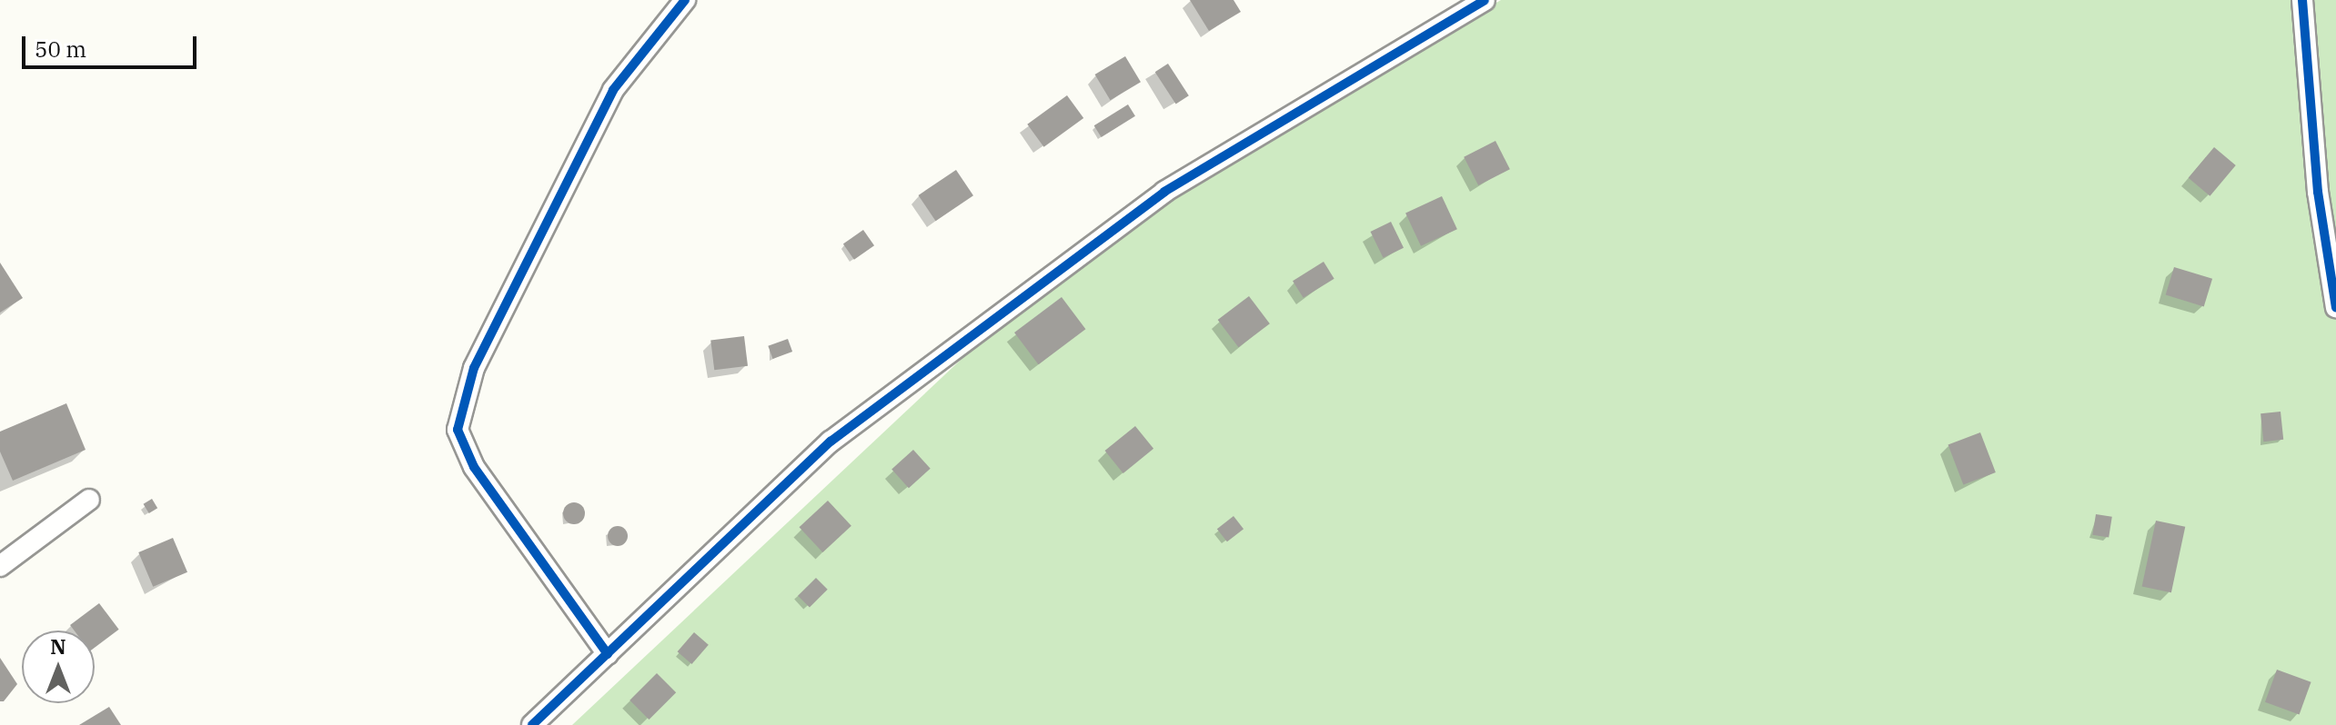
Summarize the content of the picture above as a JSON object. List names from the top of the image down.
{
  "scale_bar": "50 m",
  "north": "top"
}
